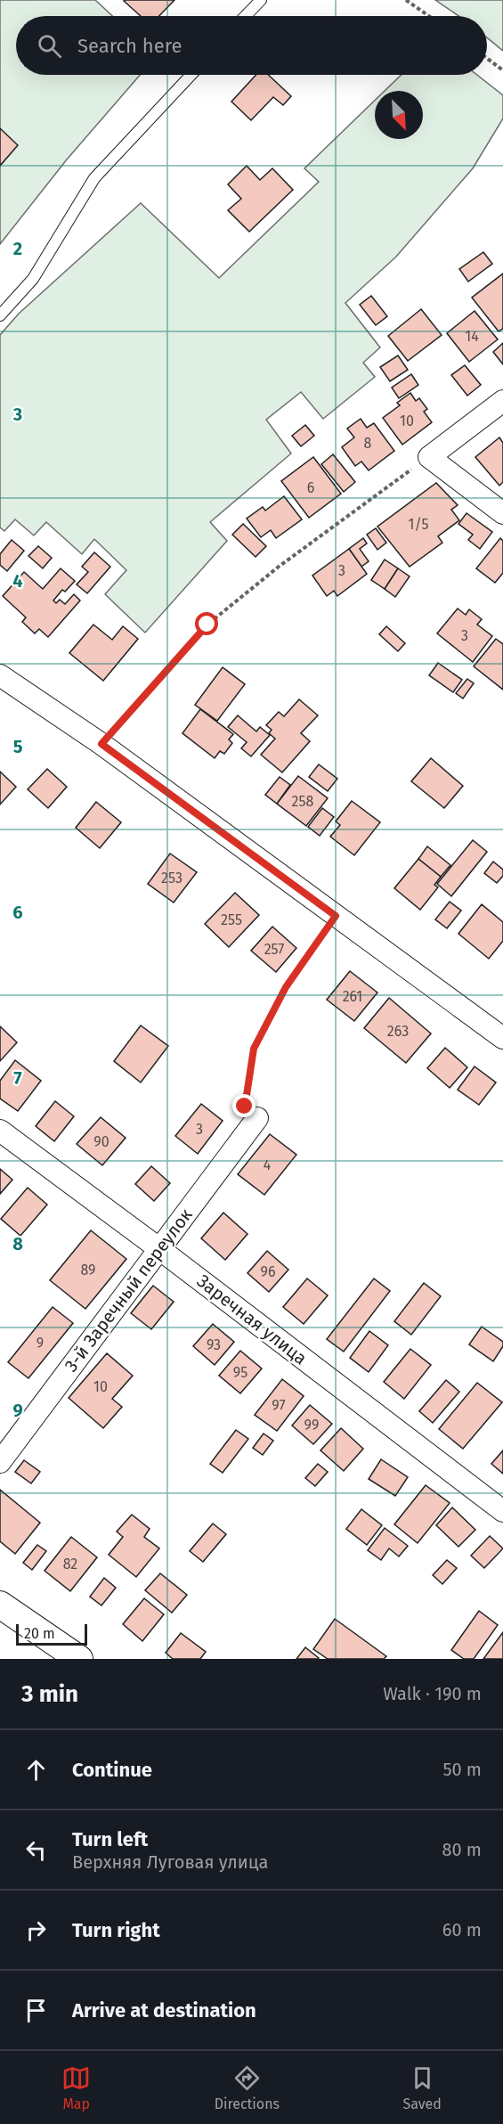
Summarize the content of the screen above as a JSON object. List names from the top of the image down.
{
  "streets": {
    "street": ["3-й Заречный переулок", "Заречная улица"]
  },
  "crossings": [
    ["3-й Заречный переулок", "Заречная улица"]
  ],
  "house_numbers": [
    "14",
    "10",
    "8",
    "6",
    "1/5",
    "3",
    "3",
    "258",
    "253",
    "255",
    "257",
    "261",
    "263",
    "3",
    "90",
    "4",
    "89",
    "96",
    "9",
    "93",
    "95",
    "10",
    "97",
    "99",
    "82"
  ],
  "scale_bar": "20 m",
  "north": "bottom right",
  "page": {
    "search": "Search here",
    "scale": "20 m",
    "heading": ["3 min", "Walk · 190 m"],
    "list": [
      ["Continue", "50 m"],
      ["Turn left", "Верхняя Луговая улица", "80 m"],
      ["Turn right", "60 m"],
      "Arrive at destination"
    ],
    "nav": ["Map", "Directions", "Saved"]
  },
  "grid": {
    "rows": [
      "2",
      "3",
      "4",
      "5",
      "6",
      "7",
      "8",
      "9"
    ]
  }
}
